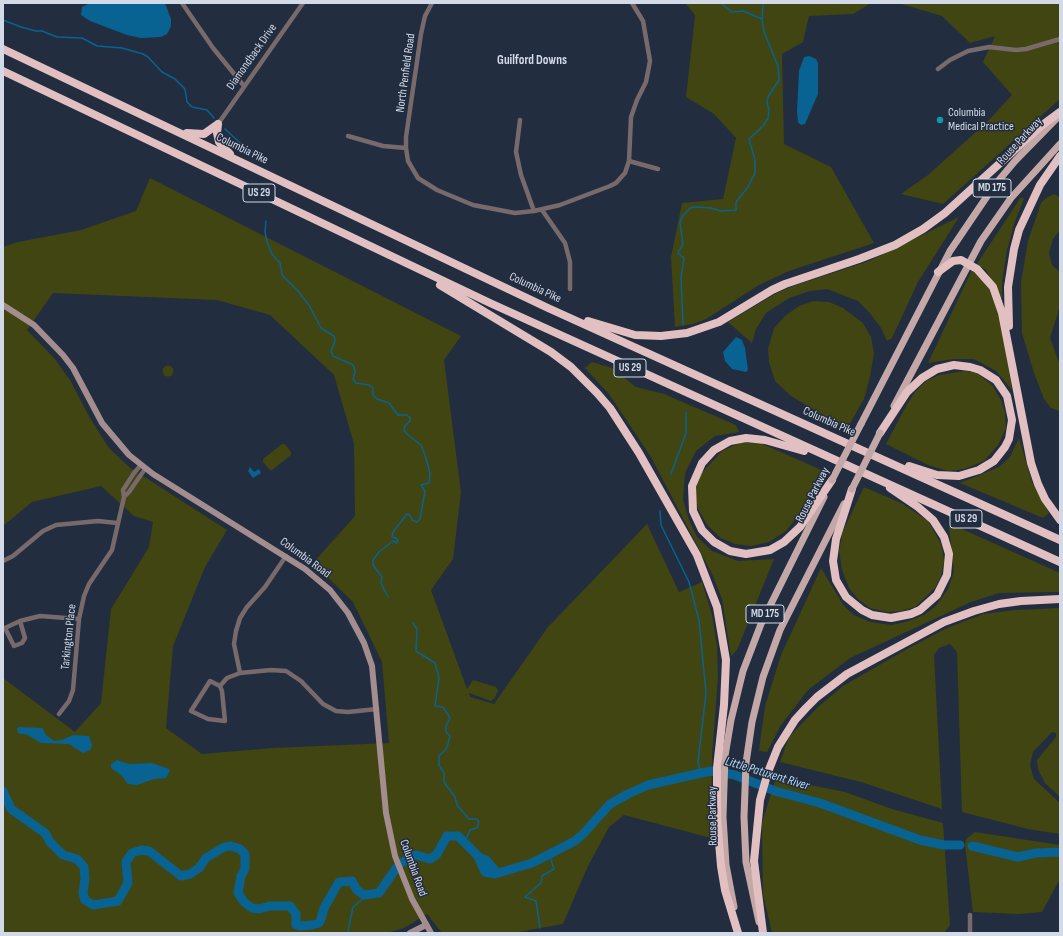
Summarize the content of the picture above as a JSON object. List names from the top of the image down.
{
  "streets": {
    "highway": ["Columbia Pike", "US 29"],
    "main road": ["Rouse Parkway", "MD 175", "Columbia Road"],
    "street": ["Diamondback Drive", "North Penfield Road", "Tarkington Place"]
  },
  "crossings": [
    ["Columbia Road", "Tarkington Place"]
  ],
  "districts": ["Guilford Downs"],
  "water": ["Little Patuxent River"],
  "places": ["Columbia Medical Practice"]
}
